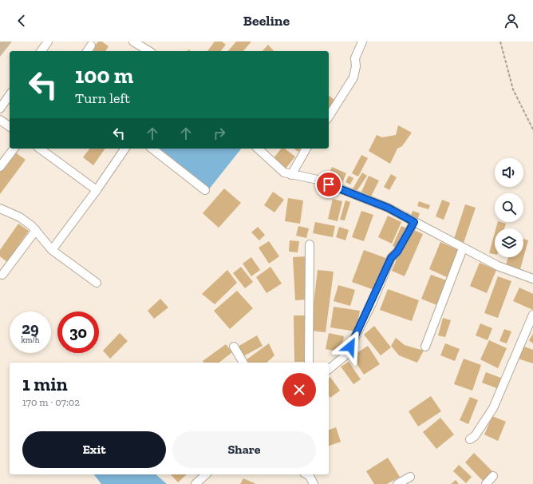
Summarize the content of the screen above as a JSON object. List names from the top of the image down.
{
  "page": {
    "header": "Beeline",
    "turn": ["100 m", "Turn left"],
    "speed": "29 km/h",
    "limit": "30",
    "heading": ["1 min", "170 m · 07:02"],
    "buttons": ["Exit", "Share"]
  }
}
